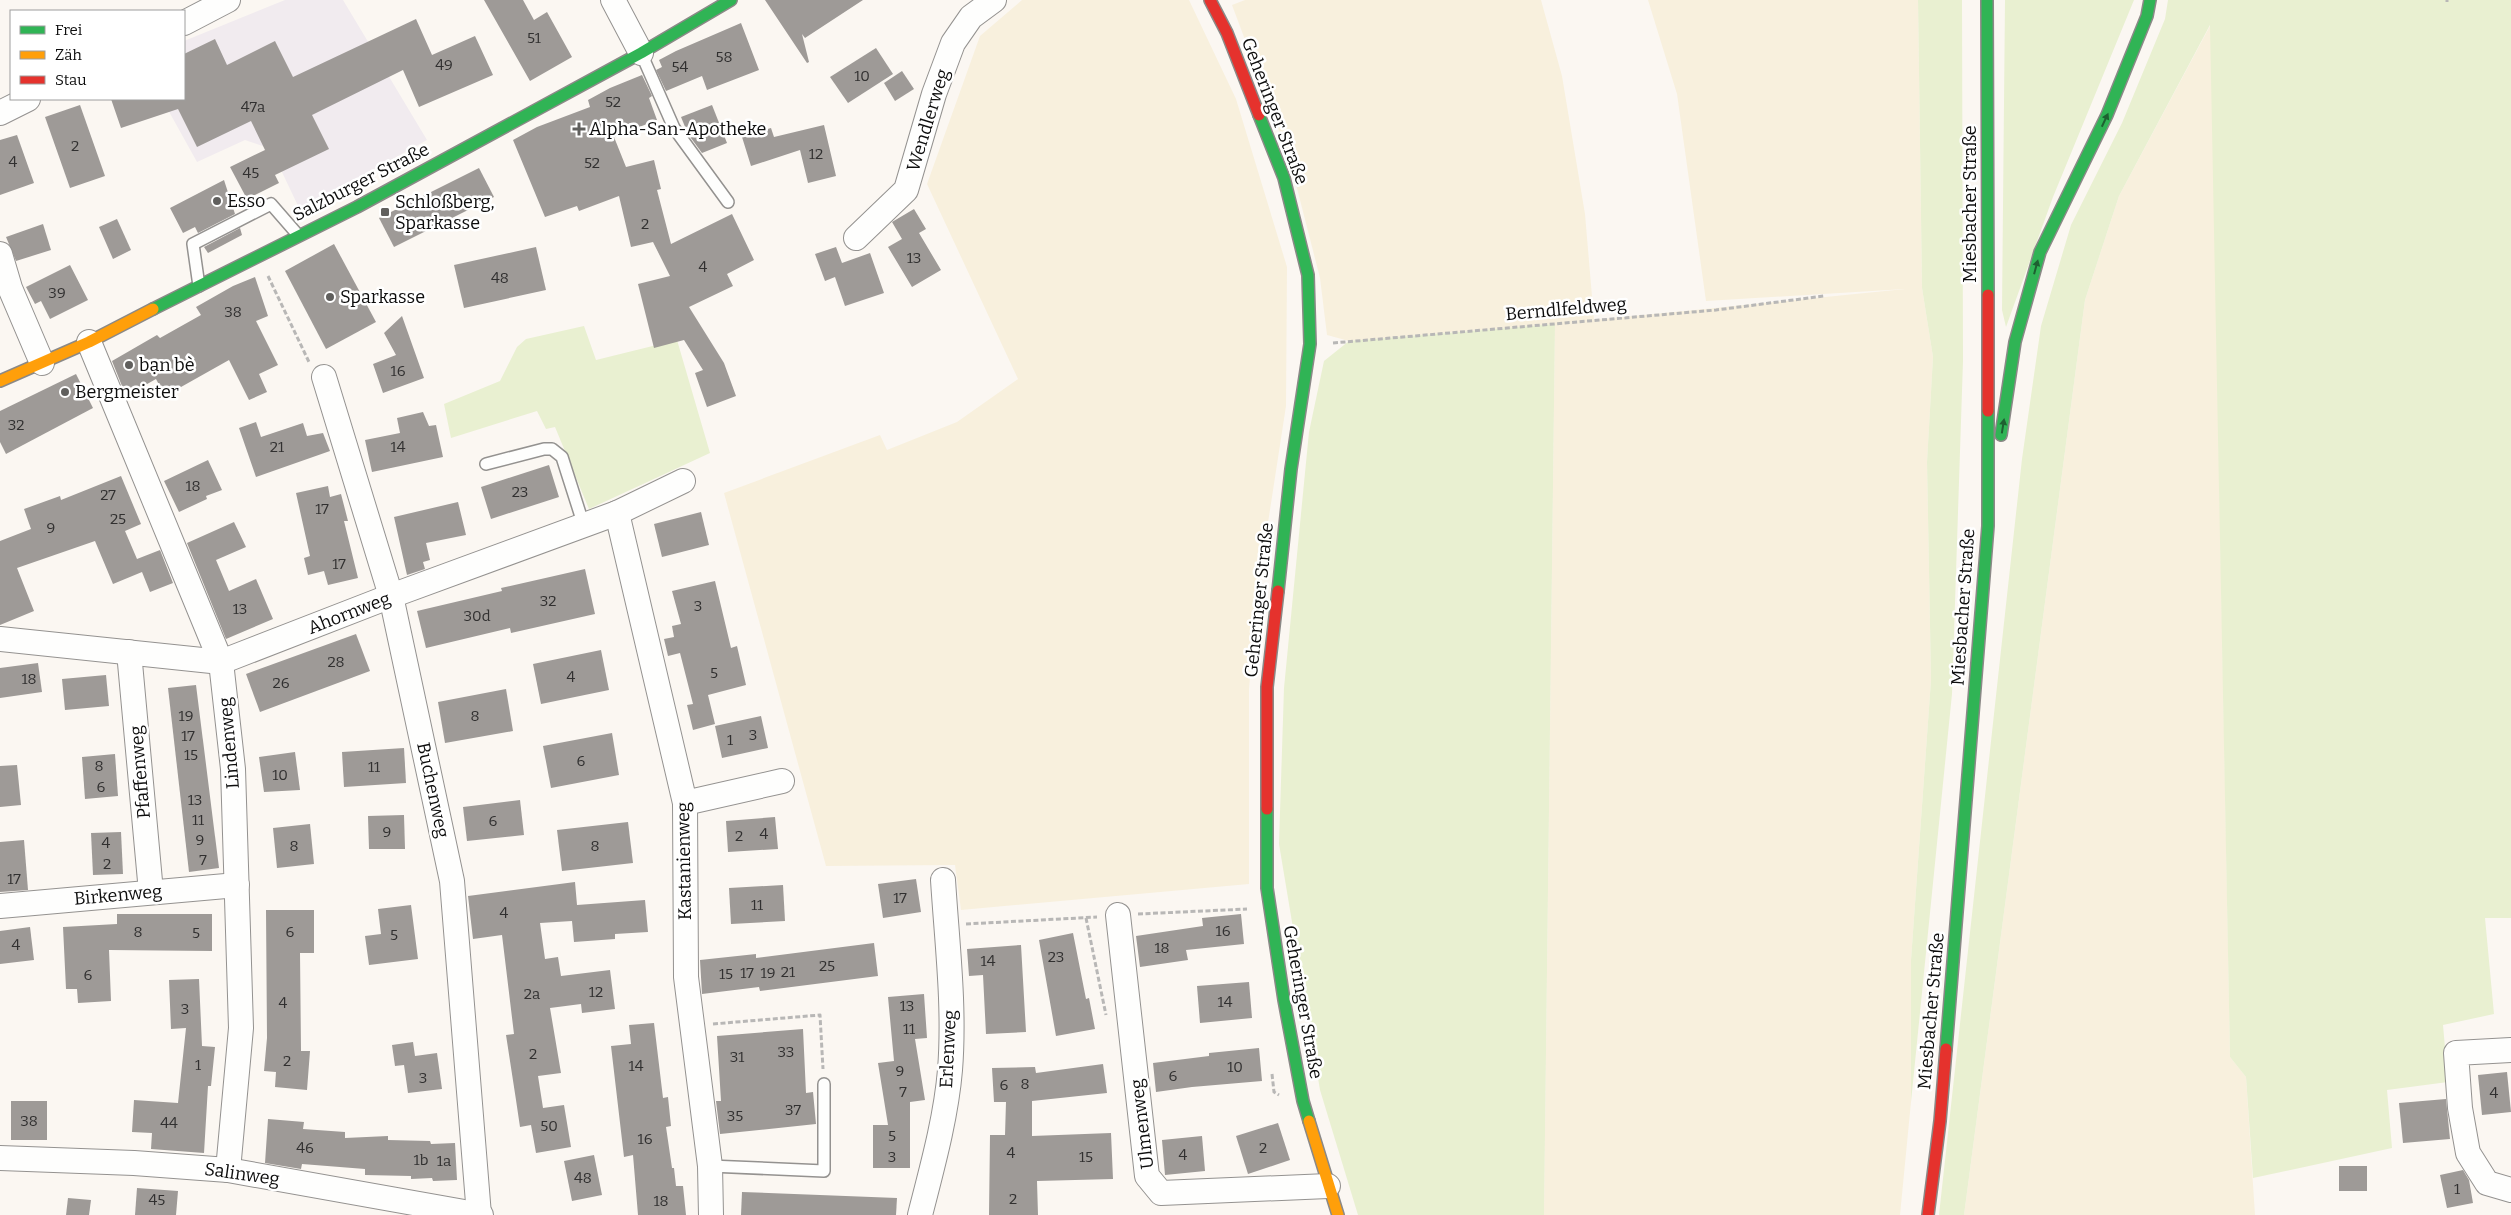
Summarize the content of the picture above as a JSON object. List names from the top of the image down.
{
  "streets": {
    "main road": ["Geheringer Straße", "Salzburger Straße", "Miesbacher Straße"],
    "street": [
      "Wendlerweg",
      "Ahornweg",
      "Lindenweg",
      "Pfaffenweg",
      "Buchenweg",
      "Kastanienweg",
      "Birkenweg",
      "Erlenweg",
      "Ulmenweg",
      "Salinweg"
    ],
    "path": ["Berndlfeldweg"]
  },
  "crossings": [
    ["Geheringer Straße", "Berndlfeldweg"],
    ["Geheringer Straße", "Ulmenweg"],
    ["Salzburger Straße", "Lindenweg"],
    ["Ahornweg", "Lindenweg"],
    ["Ahornweg", "Pfaffenweg"],
    ["Ahornweg", "Buchenweg"],
    ["Ahornweg", "Kastanienweg"],
    ["Lindenweg", "Birkenweg"],
    ["Lindenweg", "Salinweg"],
    ["Pfaffenweg", "Birkenweg"],
    ["Buchenweg", "Salinweg"]
  ],
  "places": {
    "health": ["Alpha-San-Apotheke"],
    "other": [
      "Esso",
      "Sparkasse",
      "bạn bè",
      "Bergmeister"
    ],
    "transit": ["Schloßberg, Sparkasse"]
  },
  "house_numbers": [
    "51",
    "58",
    "49",
    "54",
    "10",
    "52",
    "47a",
    "2",
    "12",
    "4",
    "52",
    "45",
    "2",
    "13",
    "4",
    "48",
    "39",
    "38",
    "16",
    "32",
    "21",
    "14",
    "18",
    "23",
    "27",
    "17",
    "25",
    "9",
    "17",
    "32",
    "3",
    "13",
    "30d",
    "28",
    "5",
    "4",
    "18",
    "26",
    "19",
    "8",
    "3",
    "17",
    "1",
    "15",
    "6",
    "8",
    "11",
    "10",
    "6",
    "13",
    "11",
    "6",
    "9",
    "4",
    "2",
    "9",
    "4",
    "8",
    "8",
    "7",
    "2",
    "17",
    "17",
    "11",
    "4",
    "16",
    "8",
    "6",
    "5",
    "5",
    "4",
    "18",
    "23",
    "14",
    "25",
    "21",
    "17",
    "19",
    "15",
    "6",
    "12",
    "2a",
    "14",
    "4",
    "13",
    "3",
    "11",
    "33",
    "2",
    "31",
    "2",
    "1",
    "14",
    "10",
    "9",
    "6",
    "3",
    "8",
    "6",
    "7",
    "4",
    "37",
    "35",
    "38",
    "44",
    "50",
    "5",
    "16",
    "46",
    "2",
    "4",
    "4",
    "3",
    "15",
    "1b",
    "1a",
    "48",
    "1",
    "2",
    "45",
    "18"
  ],
  "legend": ["Frei", "Zäh", "Stau"]
}
